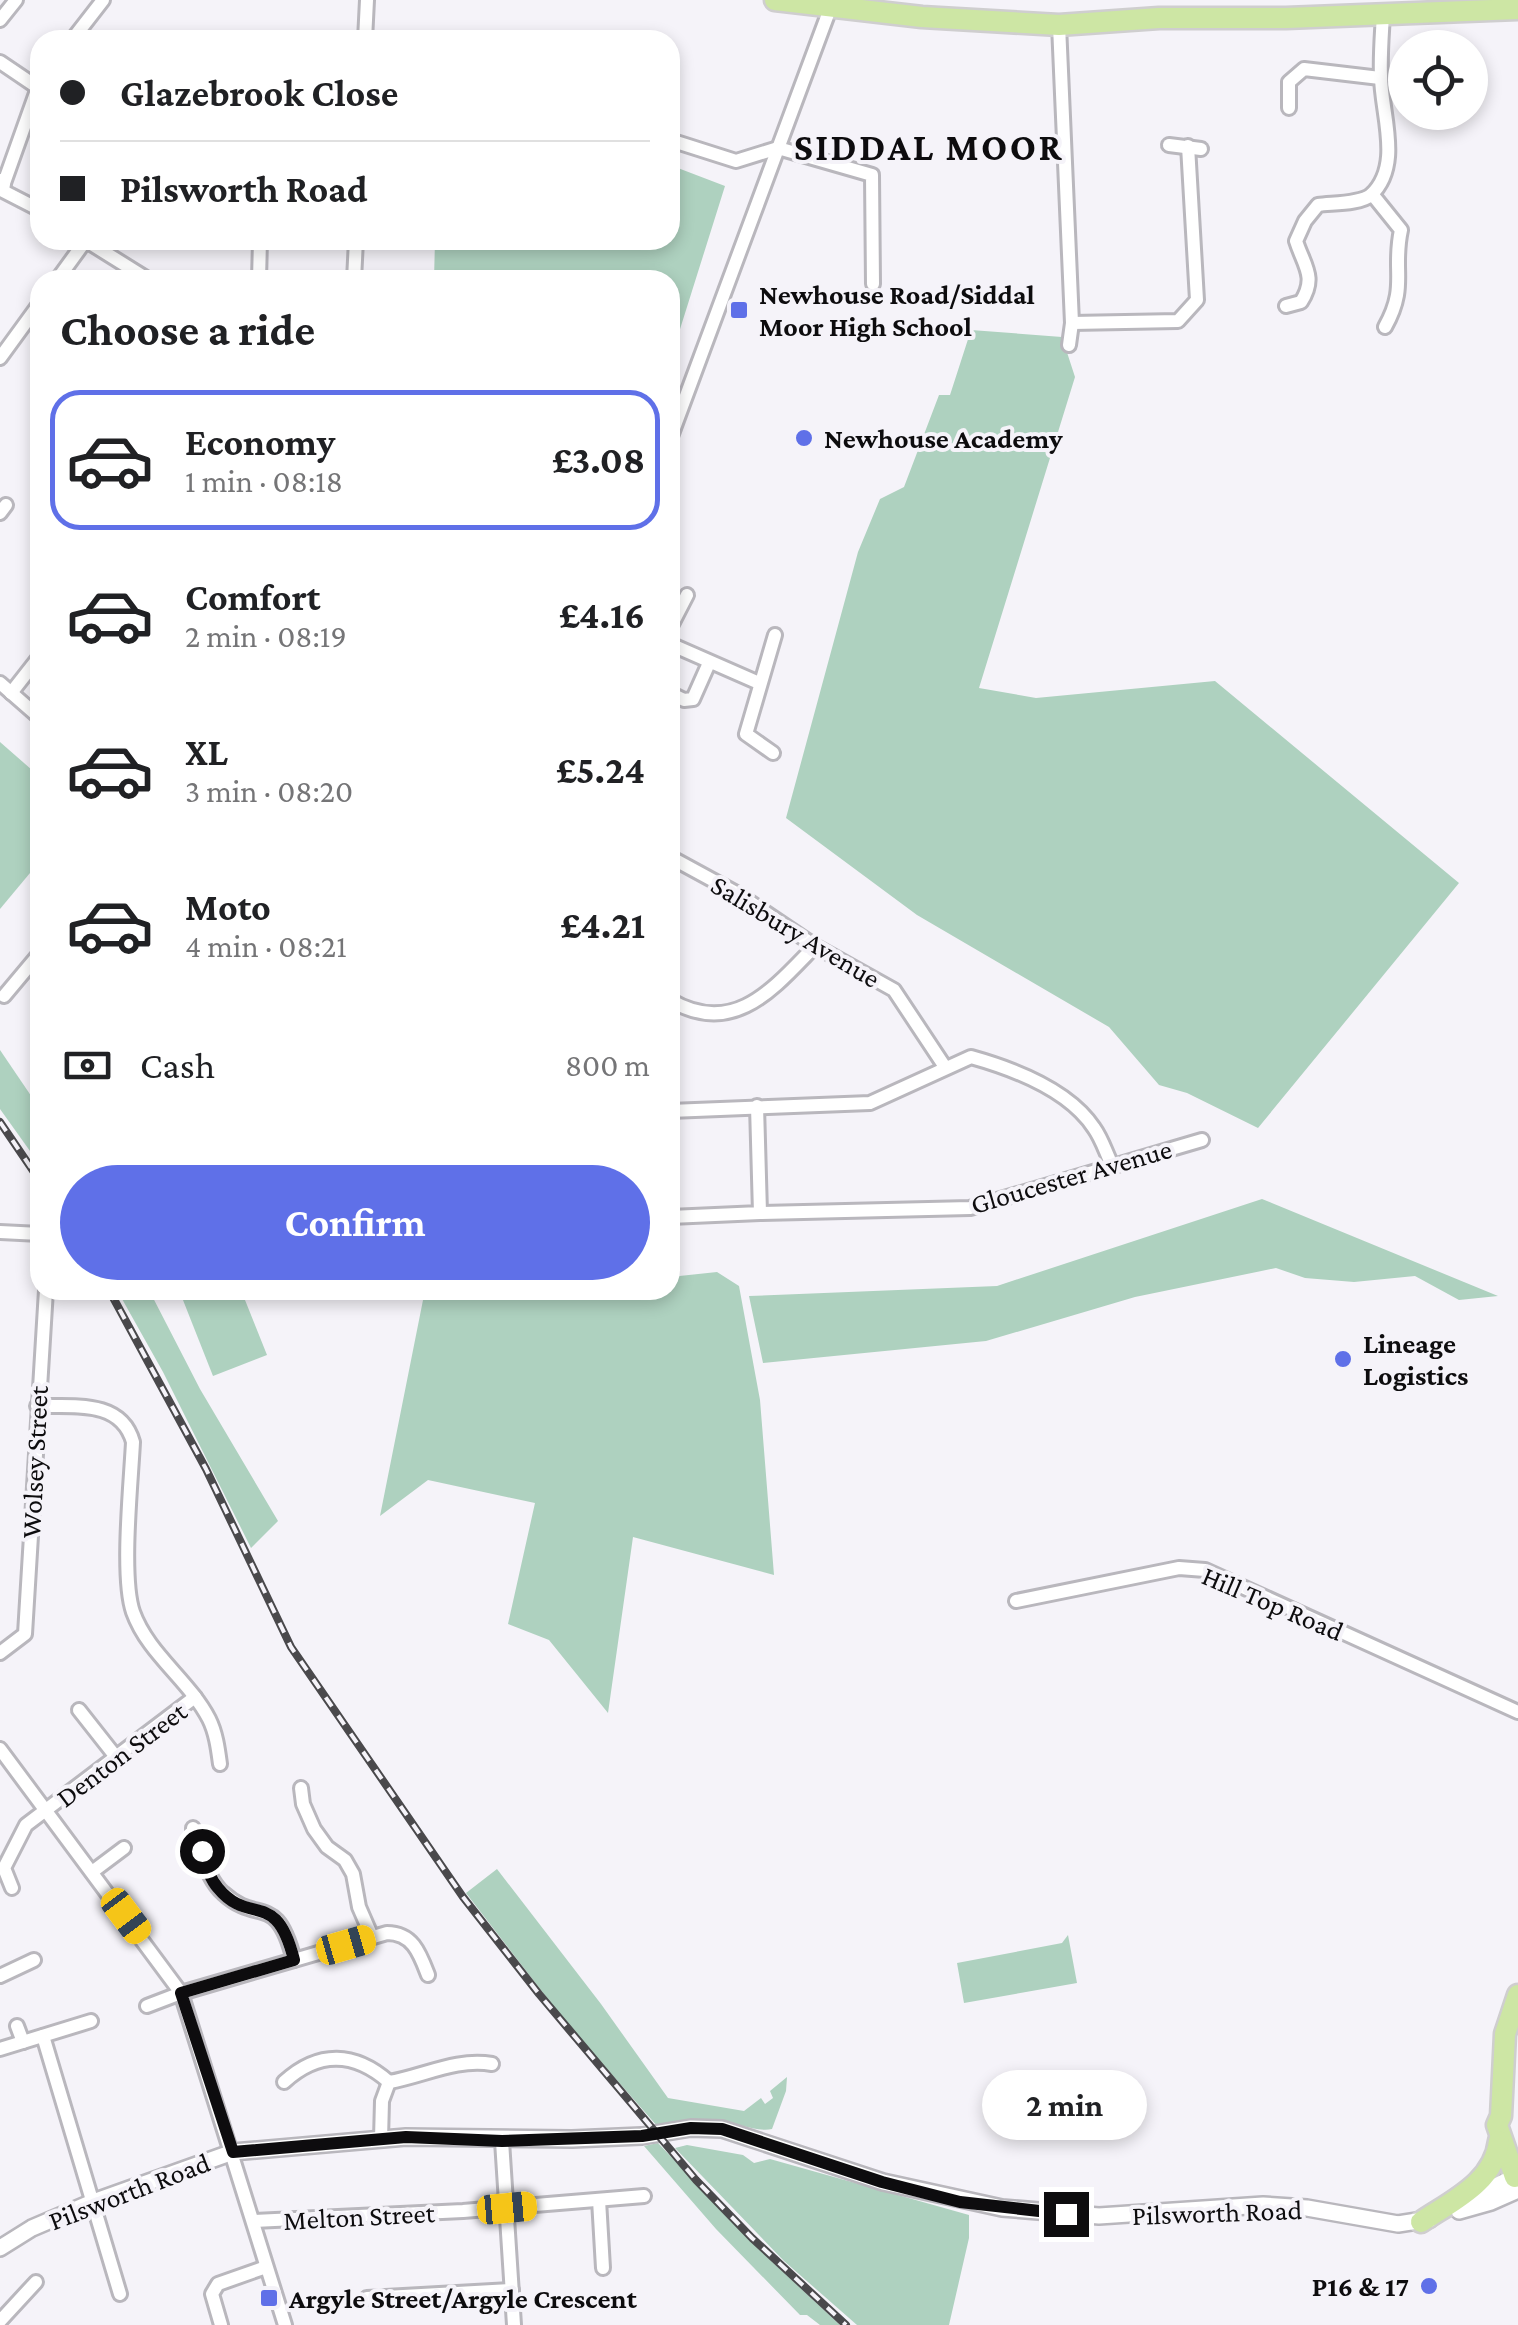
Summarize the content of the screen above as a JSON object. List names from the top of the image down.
{
  "streets": {
    "street": [
      "Salisbury Avenue",
      "Gloucester Avenue",
      "Wolsey Street",
      "Hill Top Road",
      "Denton Street",
      "Pilsworth Road",
      "Melton Street"
    ]
  },
  "districts": ["SIDDAL MOOR"],
  "places": {
    "transit": ["Newhouse Road/Siddal Moor High School", "Argyle Street/Argyle Crescent"],
    "other": ["Newhouse Academy", "Lineage Logistics", "P16 & 17"]
  },
  "page": {
    "banner": ["Glazebrook Close", "Pilsworth Road"],
    "heading": "Choose a ride",
    "list": [
      {
        "name": "Economy",
        "note": "1 min · 08:18",
        "value": "£3.08"
      },
      {
        "name": "Comfort",
        "note": "2 min · 08:19",
        "value": "£4.16"
      },
      {
        "name": "XL",
        "note": "3 min · 08:20",
        "value": "£5.24"
      },
      {
        "name": "Moto",
        "note": "4 min · 08:21",
        "value": "£4.21"
      }
    ],
    "pay": ["Cash", "800 m"],
    "buttons": "Confirm",
    "bubble": "2 min"
  }
}
